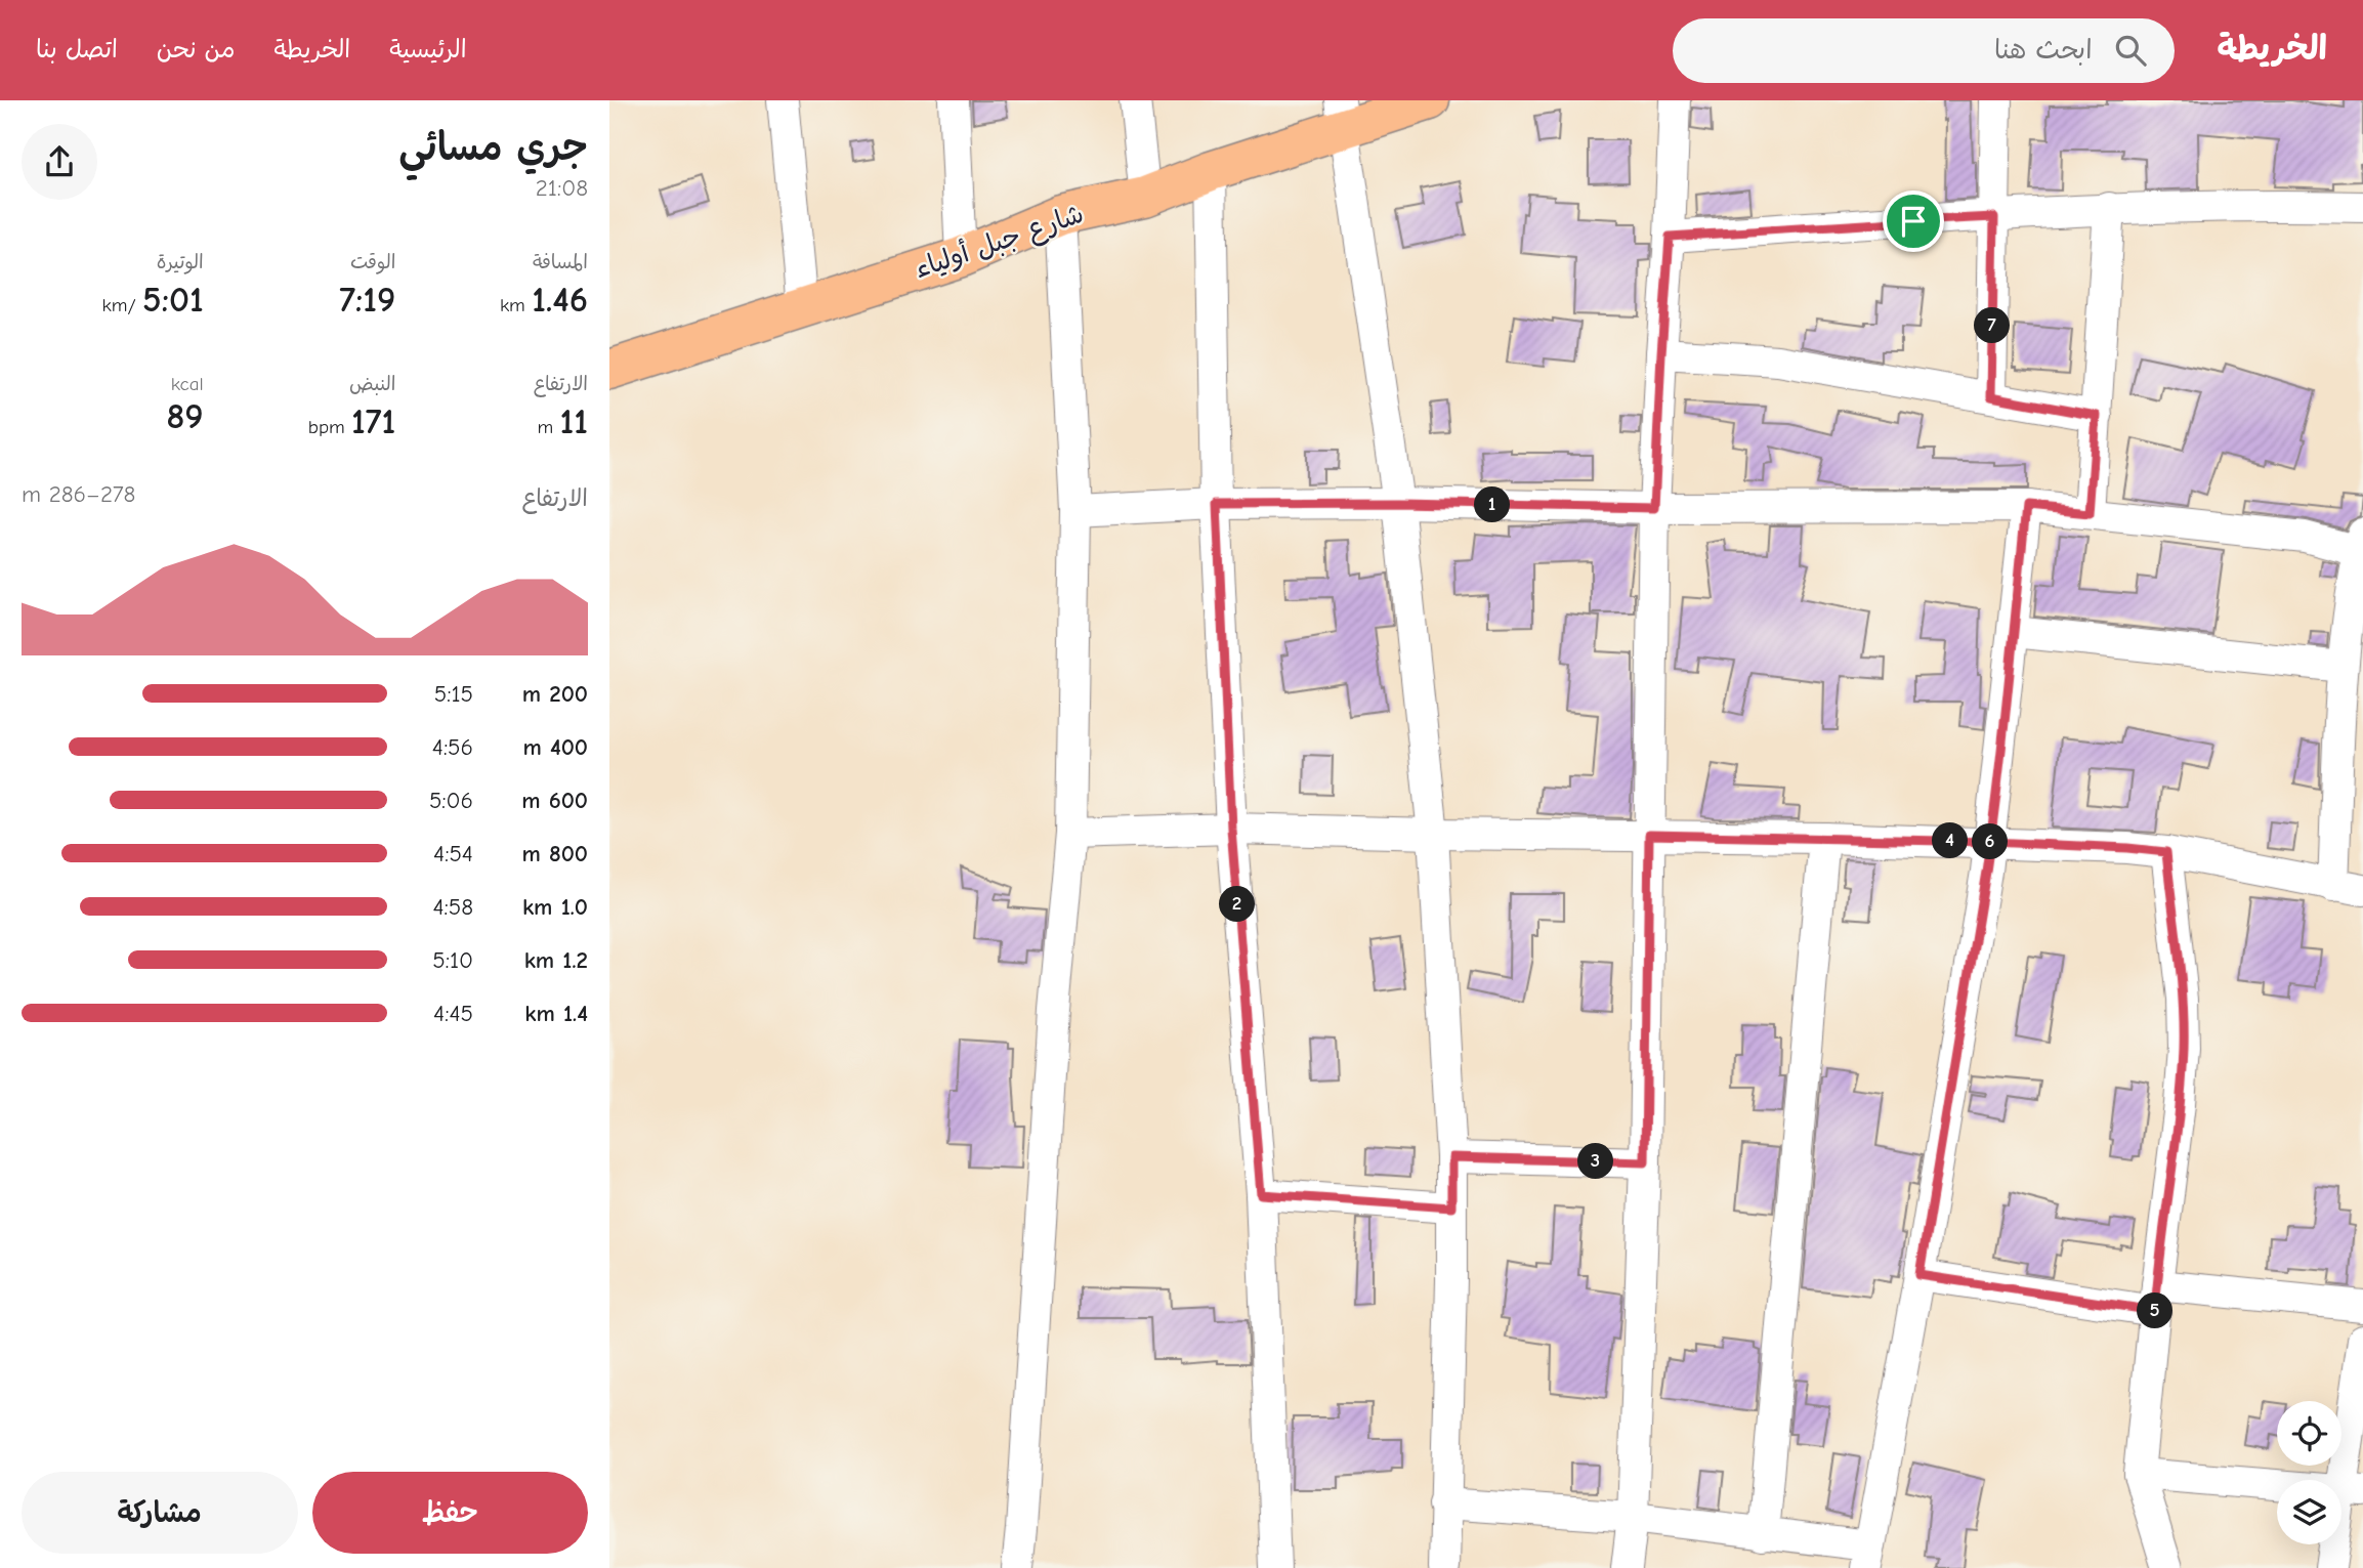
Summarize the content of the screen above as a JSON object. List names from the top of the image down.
{
  "streets": {
    "highway": ["شارع جبل أولياء"]
  },
  "page": {
    "header": "الخريطة",
    "search": "ابحث هنا",
    "nav": [
      "الرئيسية",
      "الخريطة",
      "من نحن",
      "اتصل بنا"
    ],
    "heading": ["جري مسائي", "21:08"],
    "stats": [
      ["المسافة", "1.46 km"],
      ["الوقت", "7:19"],
      ["الوتيرة", "5:01 /km"],
      ["الارتفاع", "11 m"],
      ["النبض", "171 bpm"],
      ["kcal", "89"]
    ],
    "pins": [
      "7",
      "1",
      "4",
      "6",
      "2",
      "3",
      "5"
    ],
    "chart": ["الارتفاع", "278–286 m"],
    "list": [
      {
        "name": "200 m",
        "note": "5:15"
      },
      {
        "name": "400 m",
        "note": "4:56"
      },
      {
        "name": "600 m",
        "note": "5:06"
      },
      {
        "name": "800 m",
        "note": "4:54"
      },
      {
        "name": "1.0 km",
        "note": "4:58"
      },
      {
        "name": "1.2 km",
        "note": "5:10"
      },
      {
        "name": "1.4 km",
        "note": "4:45"
      }
    ],
    "buttons": ["حفظ", "مشاركة"]
  }
}
